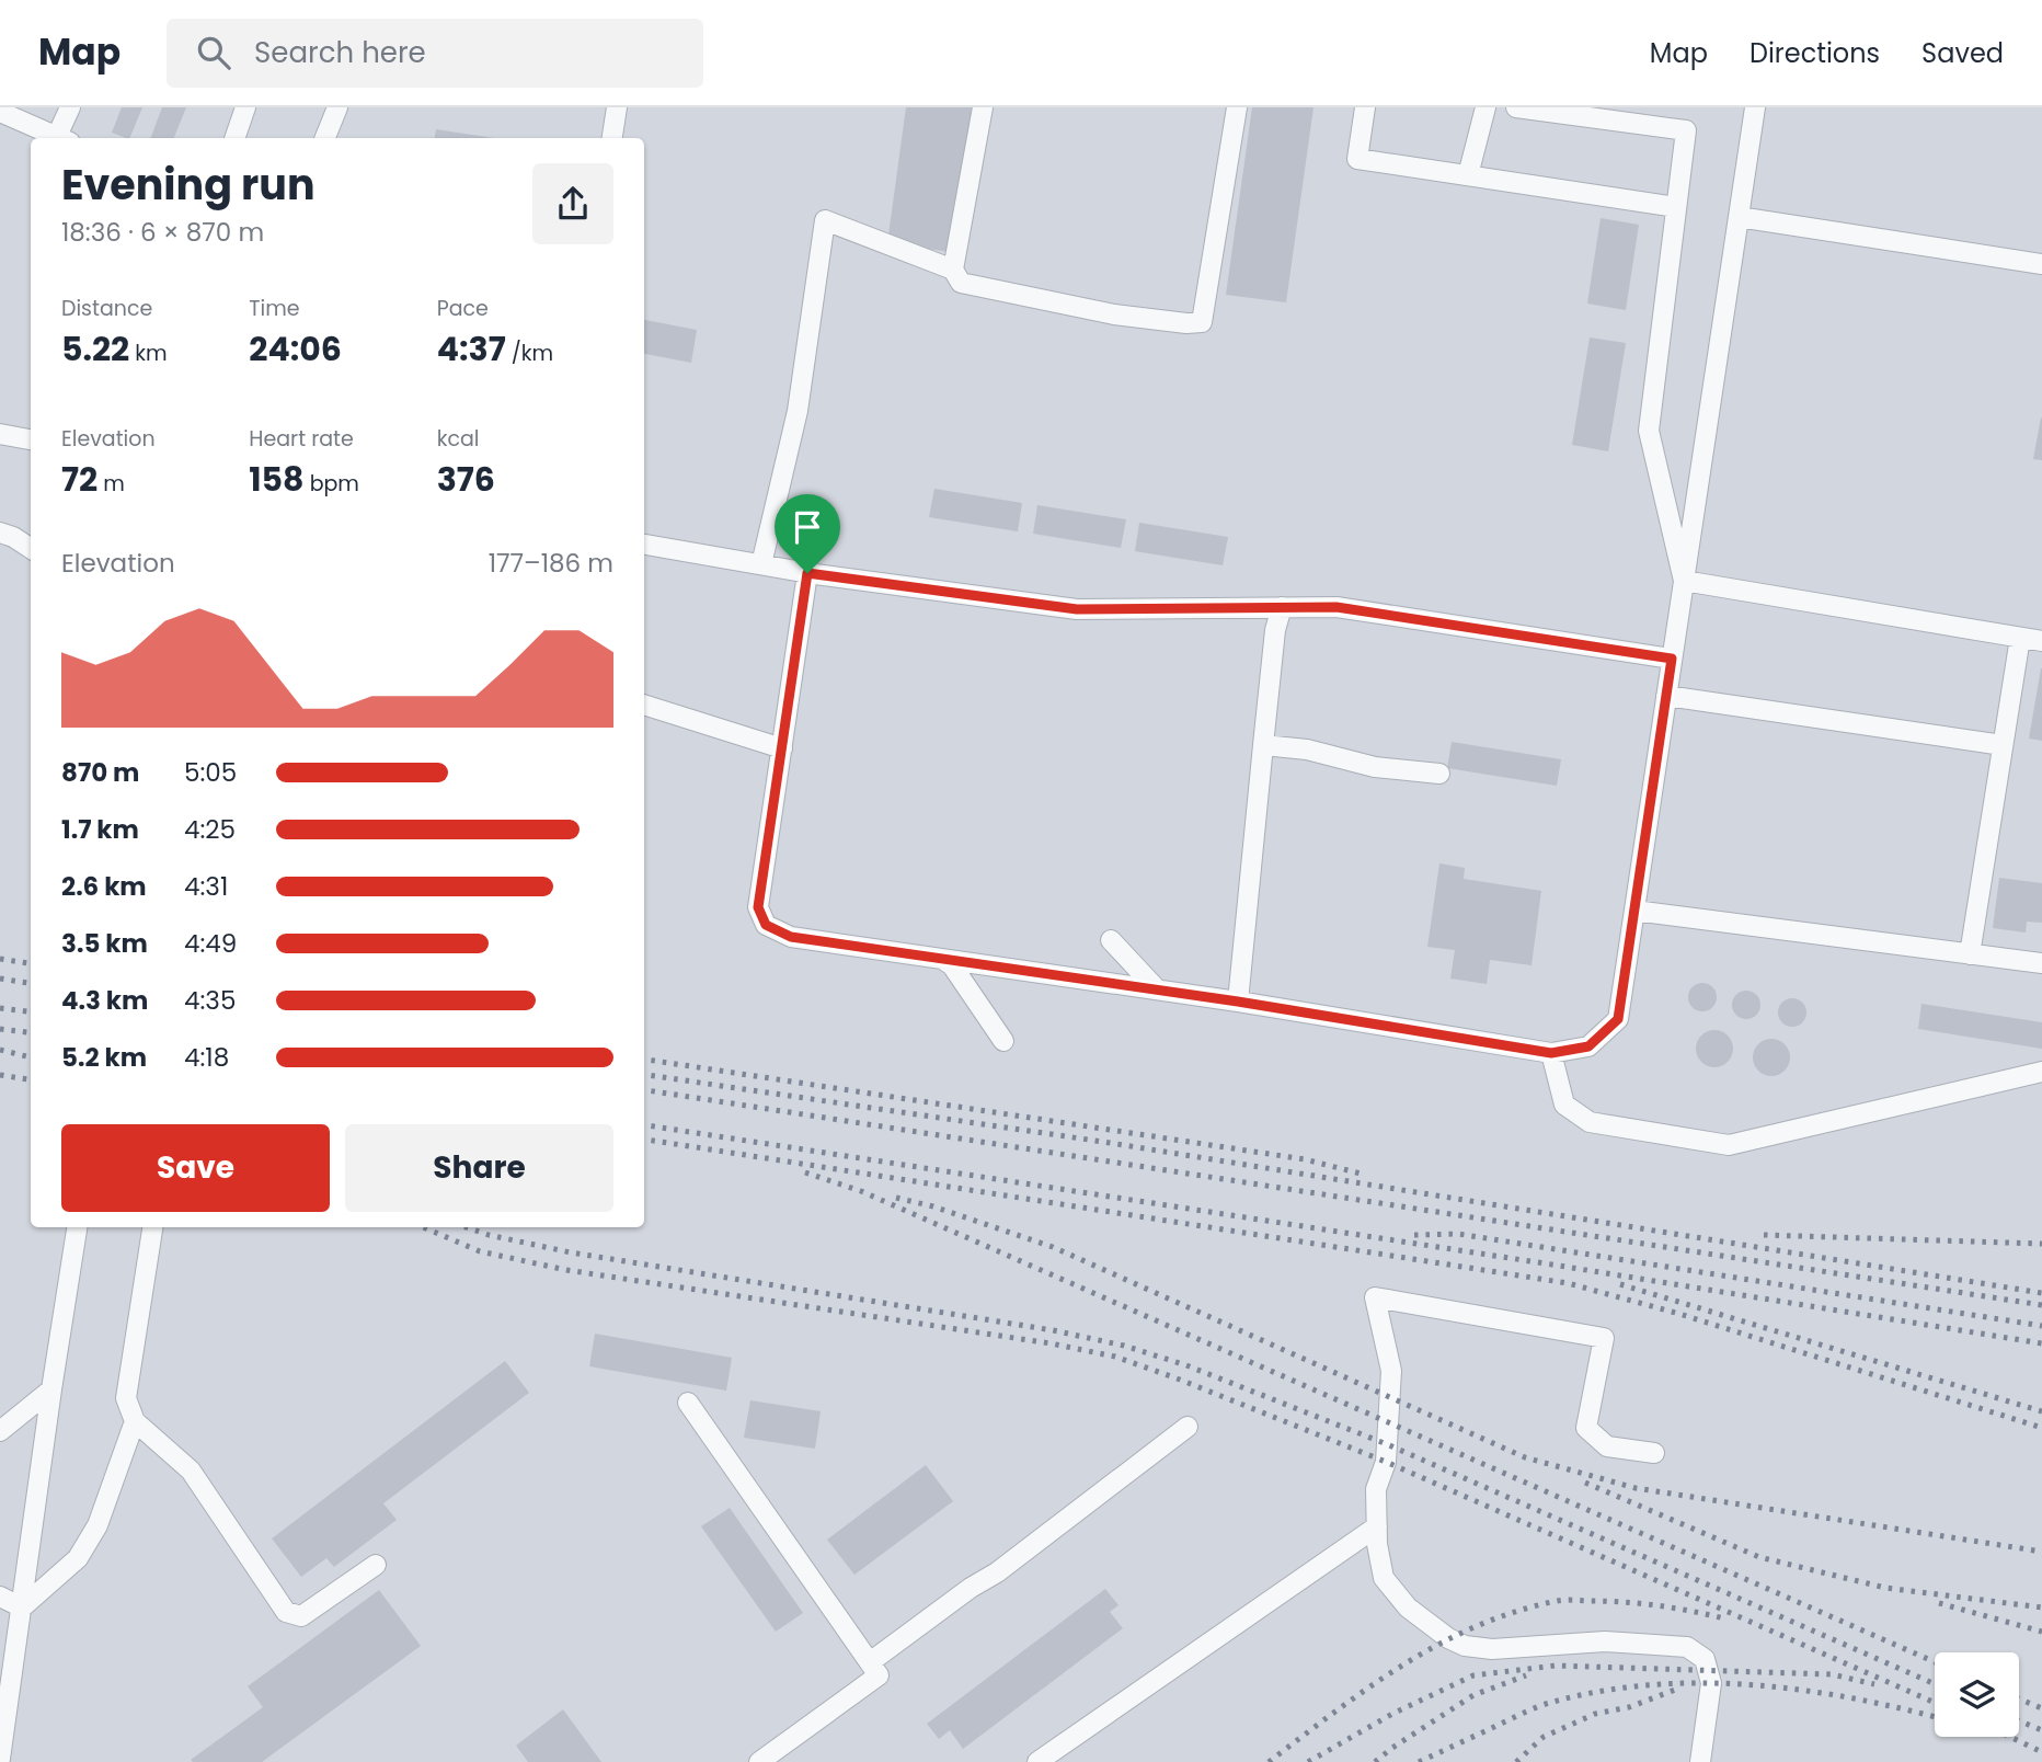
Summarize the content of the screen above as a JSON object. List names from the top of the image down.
{
  "page": {
    "header": "Map",
    "search": "Search here",
    "nav": ["Map", "Directions", "Saved"],
    "heading": ["Evening run", "18:36 · 6 × 870 m"],
    "stats": [
      ["Distance", "5.22 km"],
      ["Time", "24:06"],
      ["Pace", "4:37 /km"],
      ["Elevation", "72 m"],
      ["Heart rate", "158 bpm"],
      ["kcal", "376"]
    ],
    "chart": ["Elevation", "177–186 m"],
    "list": [
      {
        "name": "870 m",
        "note": "5:05"
      },
      {
        "name": "1.7 km",
        "note": "4:25"
      },
      {
        "name": "2.6 km",
        "note": "4:31"
      },
      {
        "name": "3.5 km",
        "note": "4:49"
      },
      {
        "name": "4.3 km",
        "note": "4:35"
      },
      {
        "name": "5.2 km",
        "note": "4:18"
      }
    ],
    "buttons": ["Save", "Share"]
  }
}
